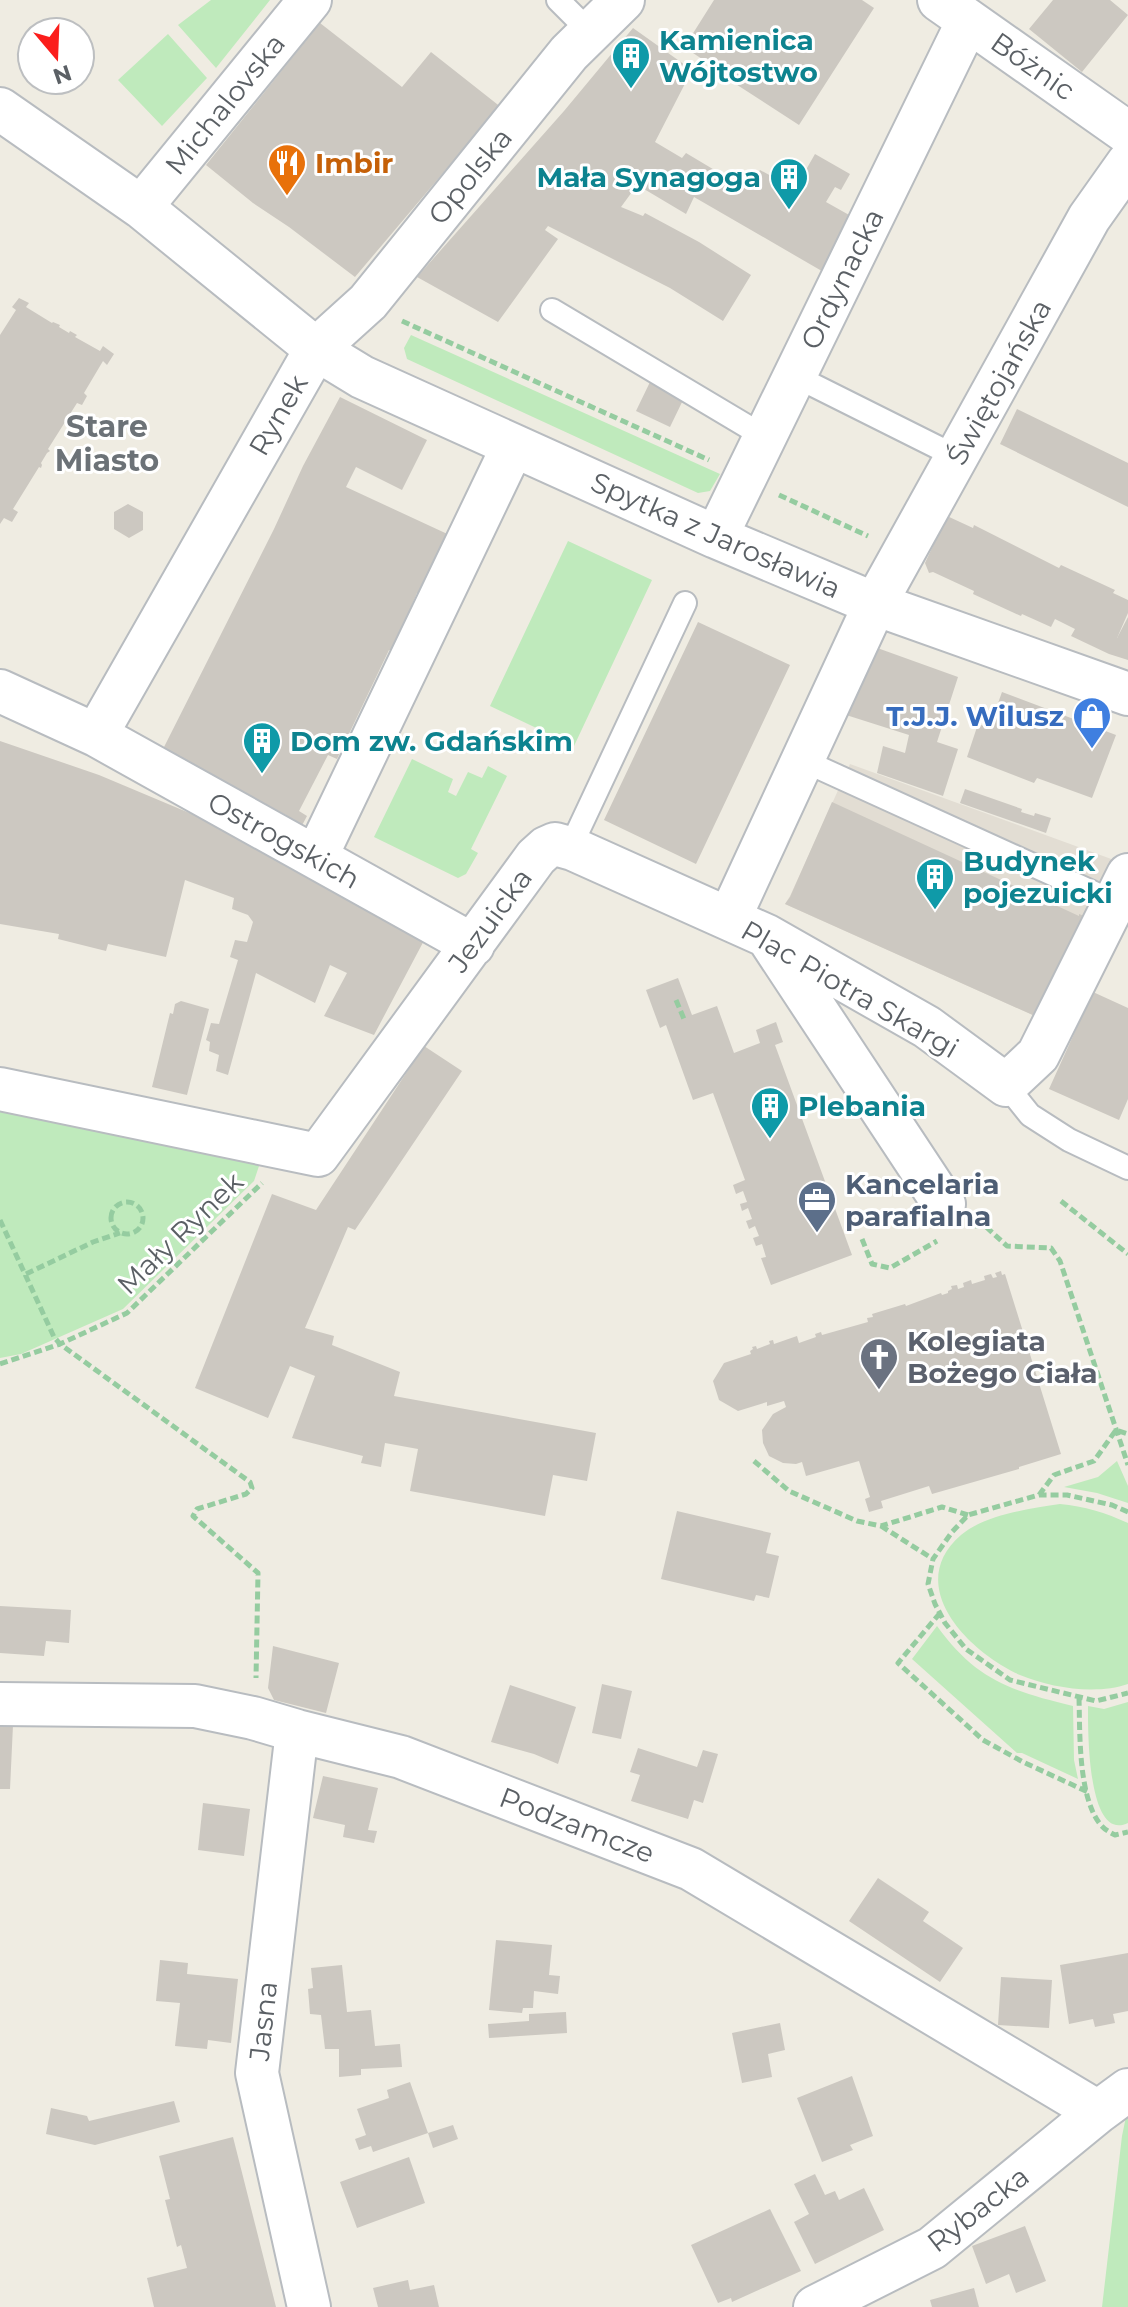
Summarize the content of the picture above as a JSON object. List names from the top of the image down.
{
  "streets": {
    "street": [
      "Bóżnic",
      "Michalovska",
      "Opolska",
      "Ordynacka",
      "Świętojańska",
      "Rynek",
      "Spytka z Jarosławia",
      "Ostrogskich",
      "Jezuicka",
      "Plac Piotra Skargi",
      "Podzamcze",
      "Jasna",
      "Rybacka"
    ],
    "path": ["Mały Rynek"]
  },
  "crossings": [
    ["Bóżnic", "Ordynacka"],
    ["Michalovska", "Rynek"],
    ["Opolska", "Rynek"],
    ["Opolska", "Spytka z Jarosławia"],
    ["Ordynacka", "Spytka z Jarosławia"],
    ["Świętojańska", "Spytka z Jarosławia"],
    ["Świętojańska", "Plac Piotra Skargi"],
    ["Rynek", "Spytka z Jarosławia"],
    ["Rynek", "Ostrogskich"],
    ["Ostrogskich", "Jezuicka"],
    ["Jezuicka", "Mały Rynek"],
    ["Podzamcze", "Jasna"],
    ["Podzamcze", "Rybacka"]
  ],
  "districts": ["Stare Miasto"],
  "places": {
    "building": [
      "Kamienica Wójtostwo",
      "Mała Synagoga",
      "Dom zw. Gdańskim",
      "Budynek pojezuicki",
      "Plebania"
    ],
    "restaurant": ["Imbir"],
    "shop": ["T.J.J. Wilusz"],
    "office": ["Kancelaria parafialna"],
    "church": ["Kolegiata Bożego Ciała"]
  },
  "north": "bottom"
}
